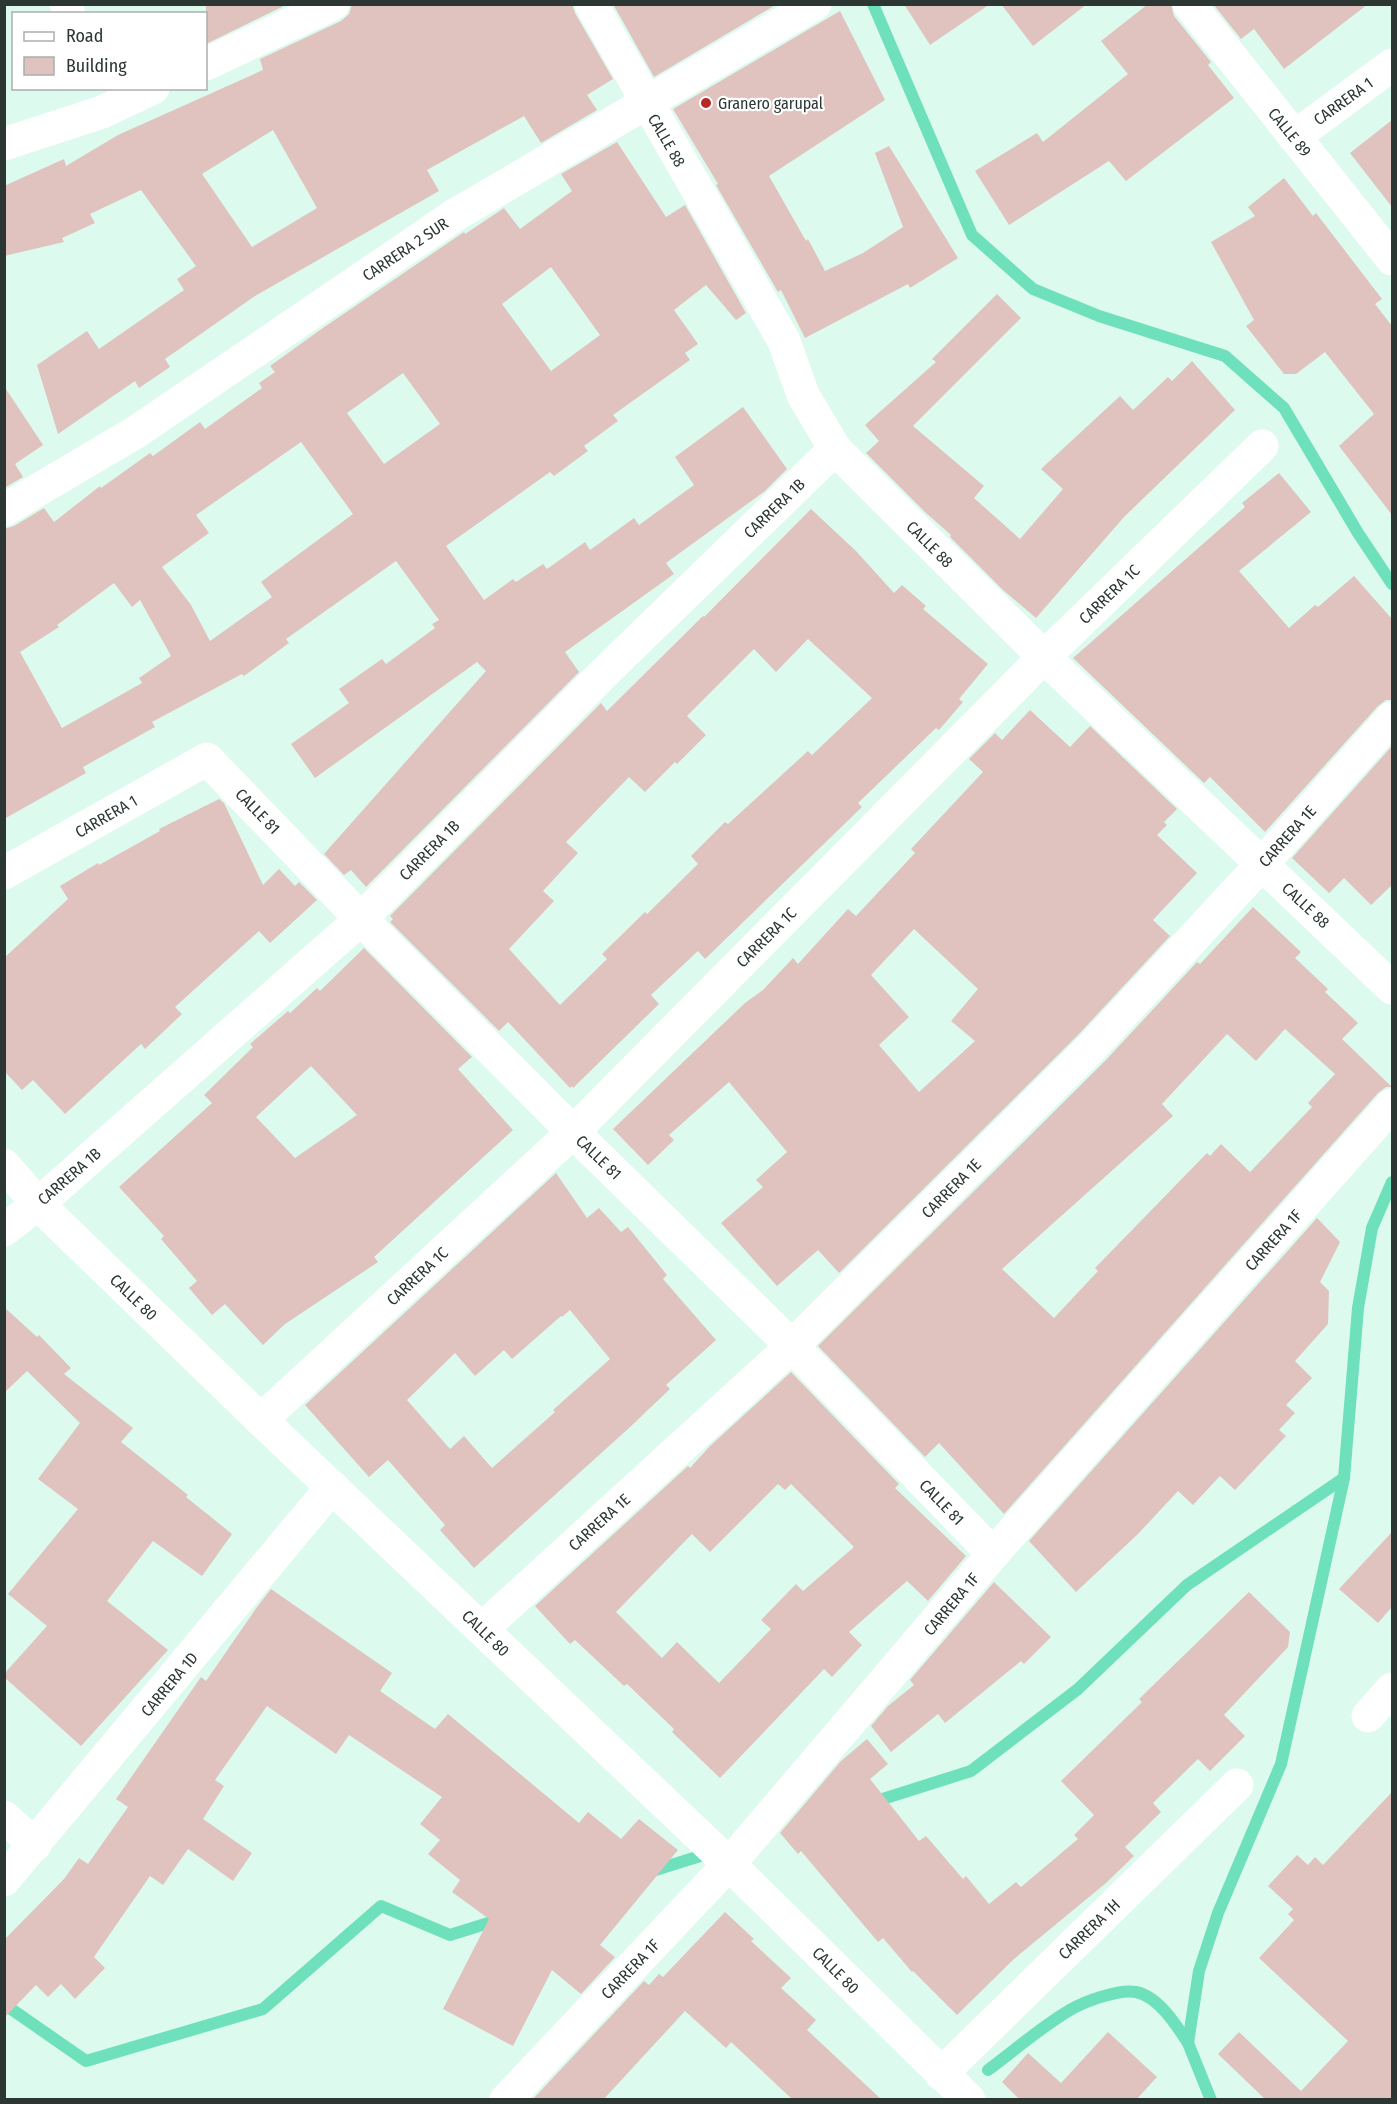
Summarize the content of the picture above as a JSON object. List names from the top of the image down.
{
  "streets": {
    "street": [
      "CARRERA 1",
      "CALLE 89",
      "CALLE 88",
      "CARRERA 2 SUR",
      "CARRERA 1B",
      "CARRERA 1C",
      "CALLE 81",
      "CARRERA 1E",
      "CARRERA 1F",
      "CALLE 80",
      "CARRERA 1D",
      "CARRERA 1H"
    ]
  },
  "crossings": [
    ["CARRERA 1", "CALLE 89"],
    ["CARRERA 1", "CALLE 81"],
    ["CALLE 88", "CARRERA 2 SUR"],
    ["CALLE 88", "CARRERA 1B"],
    ["CALLE 88", "CARRERA 1C"],
    ["CALLE 88", "CARRERA 1E"],
    ["CARRERA 1B", "CALLE 81"],
    ["CARRERA 1B", "CALLE 80"],
    ["CARRERA 1C", "CALLE 81"],
    ["CARRERA 1C", "CALLE 80"],
    ["CALLE 81", "CARRERA 1E"],
    ["CALLE 81", "CARRERA 1F"],
    ["CARRERA 1E", "CALLE 80"],
    ["CARRERA 1F", "CALLE 80"],
    ["CALLE 80", "CARRERA 1D"],
    ["CALLE 80", "CARRERA 1H"]
  ],
  "places": ["Granero garupal"],
  "legend": ["Road", "Building"]
}
